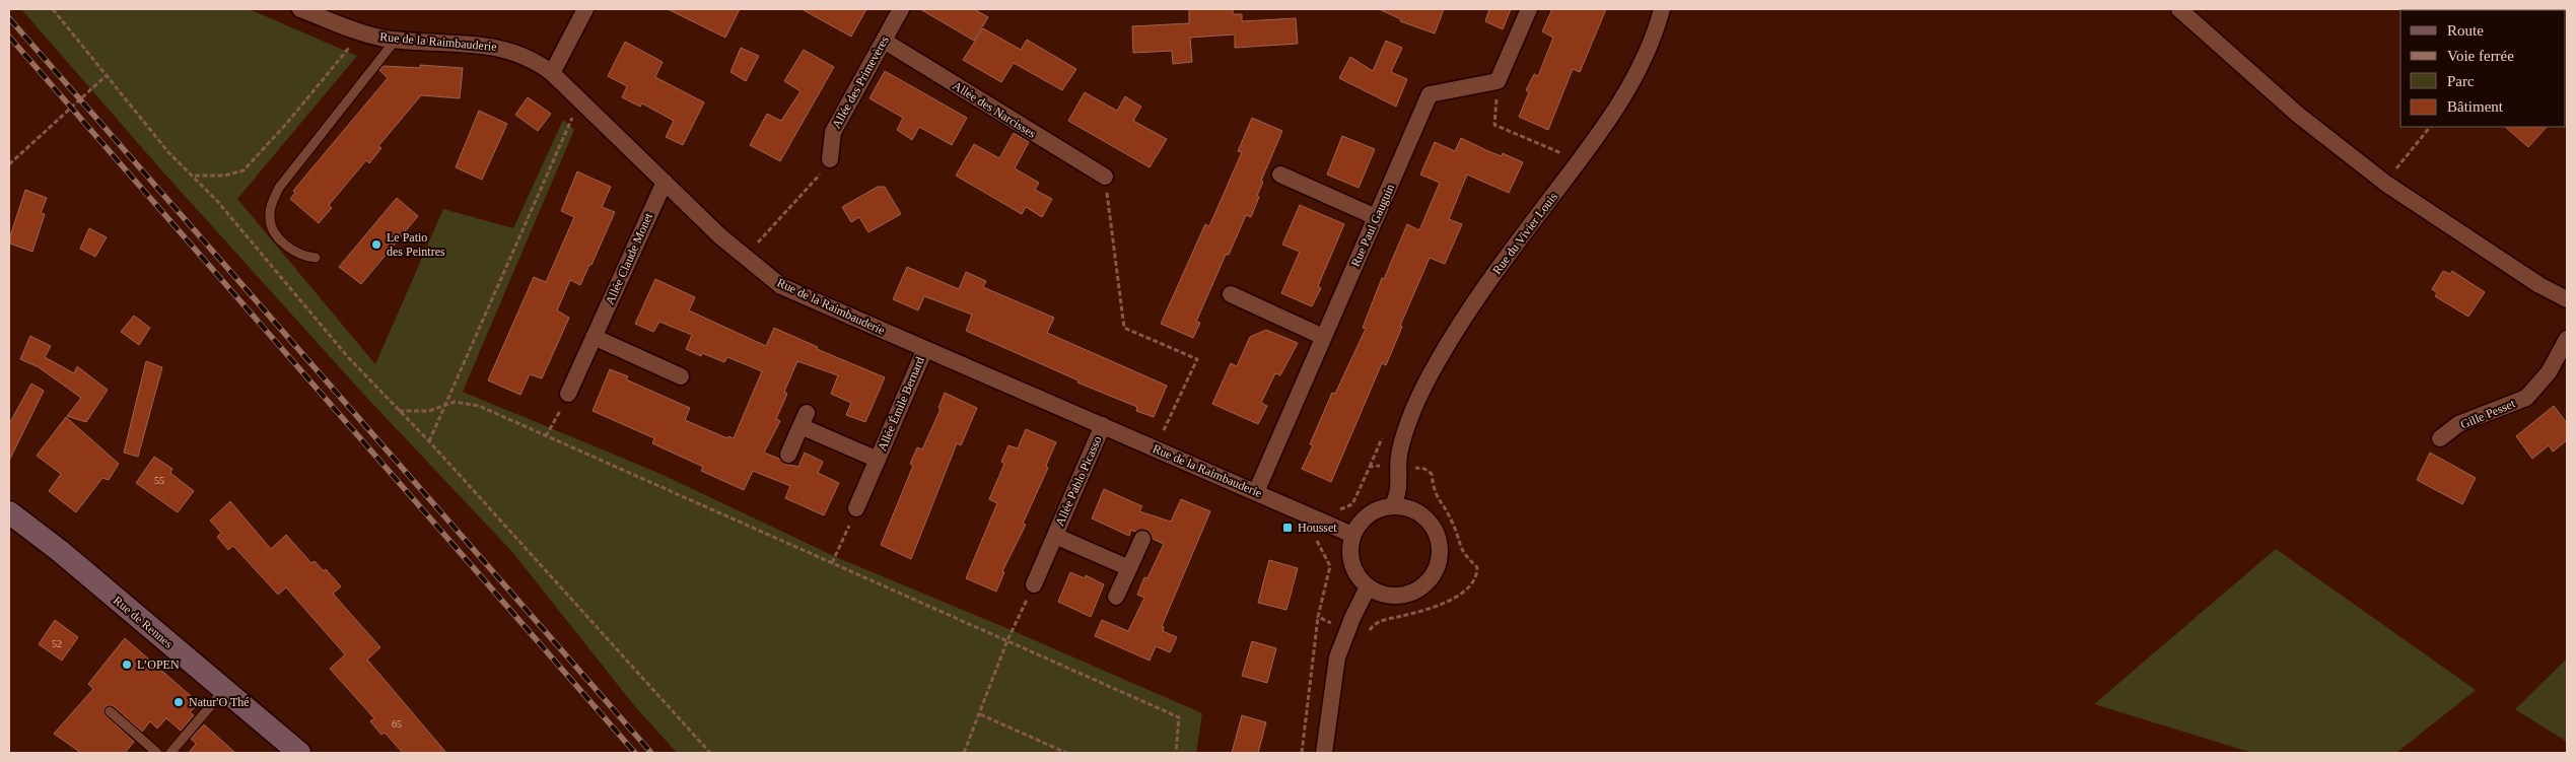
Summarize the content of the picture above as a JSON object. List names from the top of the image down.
{
  "streets": {
    "main road": ["Rue de Rennes"],
    "street": [
      "Rue de la Raimbauderie",
      "Allée des Primevères",
      "Allée des Narcisses",
      "Rue Paul Gauguin",
      "Rue du Vivier Louis",
      "Allée Claude Monet",
      "Allée Émile Bernard",
      "Gille Pesset",
      "Allée Pablo Picasso"
    ]
  },
  "crossings": [
    ["Rue de la Raimbauderie", "Rue Paul Gauguin"],
    ["Rue de la Raimbauderie", "Rue du Vivier Louis"],
    ["Rue de la Raimbauderie", "Allée Claude Monet"],
    ["Rue de la Raimbauderie", "Allée Émile Bernard"],
    ["Rue de la Raimbauderie", "Allée Pablo Picasso"],
    ["Allée des Primevères", "Allée des Narcisses"]
  ],
  "places": {
    "other": ["Le Patio des Peintres", "L’OPEN", "Natur'O Thé"],
    "transit": ["Housset"]
  },
  "house_numbers": ["55", "52", "65"],
  "legend": [
    "Route",
    "Voie ferrée",
    "Parc",
    "Bâtiment"
  ]
}
